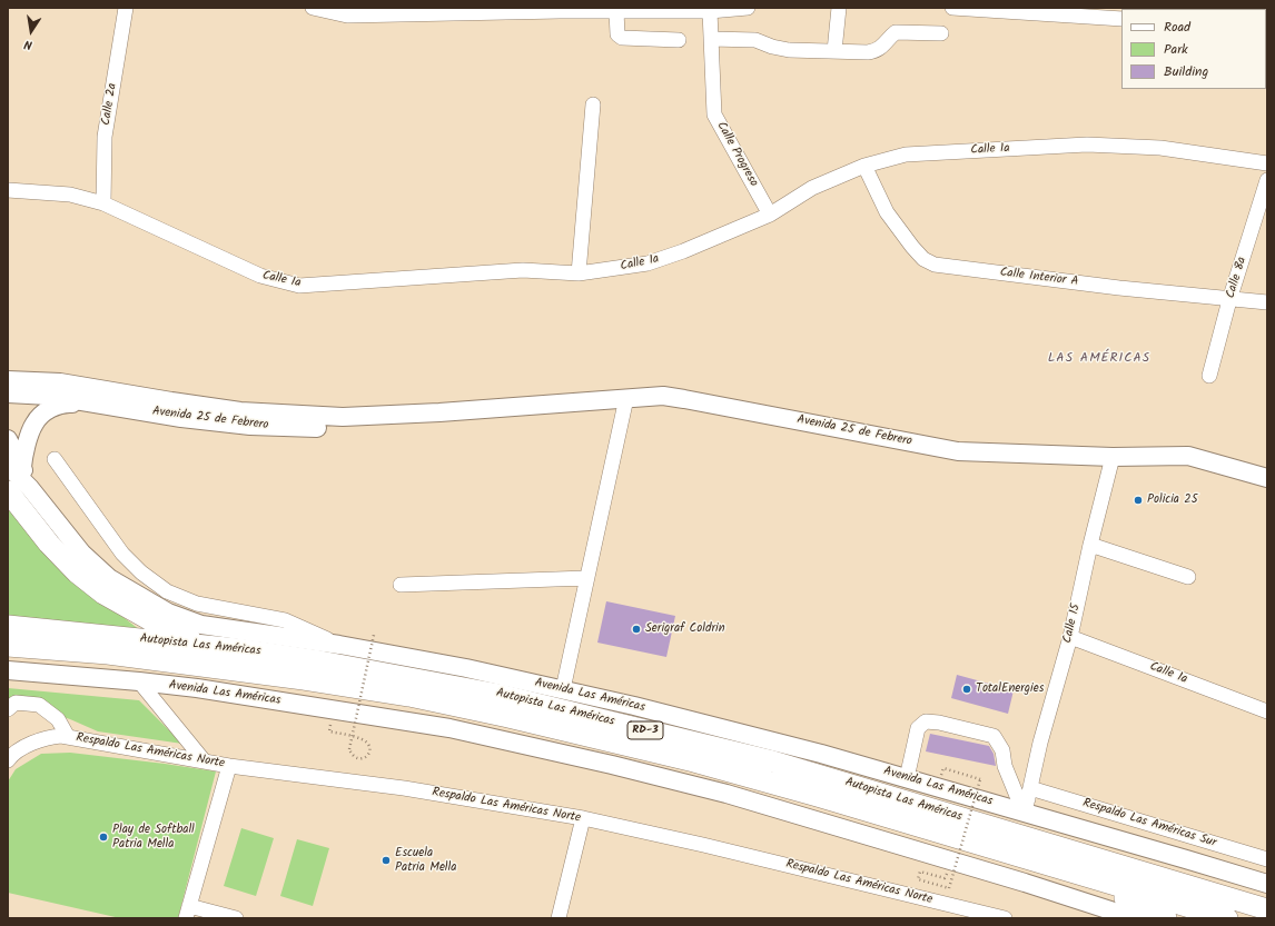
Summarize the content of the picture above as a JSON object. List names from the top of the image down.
{
  "streets": {
    "highway": ["Autopista Las Américas", "RD-3"],
    "main road": ["Avenida 25 de Febrero", "Avenida Las Américas"],
    "street": [
      "Calle 2a",
      "Calle 1a",
      "Calle Progreso",
      "Calle Interior A",
      "Calle 8a",
      "Calle 15",
      "Respaldo Las Américas Norte",
      "Respaldo Las Américas Sur"
    ]
  },
  "crossings": [
    ["Calle 2a", "Calle 1a"],
    ["Calle 1a", "Calle Progreso"],
    ["Calle 1a", "Calle Interior A"],
    ["Calle 1a", "Calle 15"],
    ["Calle Interior A", "Calle 8a"],
    ["Avenida 25 de Febrero", "Calle 15"],
    ["Calle 15", "Avenida Las Américas"],
    ["Calle 15", "Respaldo Las Américas Sur"],
    ["Avenida Las Américas", "Respaldo Las Américas Sur"]
  ],
  "districts": ["LAS AMÉRICAS"],
  "places": [
    "Policia 25",
    "Serigraf Coldrin",
    "TotalEnergies",
    "Play de Softball Patria Mella",
    "Escuela Patria Mella"
  ],
  "legend": ["Road", "Park", "Building"],
  "north": "bottom"
}
